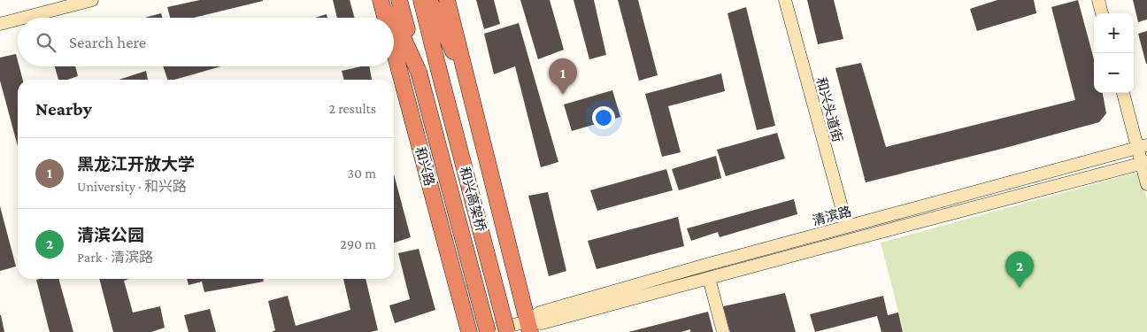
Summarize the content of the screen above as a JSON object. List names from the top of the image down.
{
  "streets": {
    "highway": ["和兴路", "和兴高架桥"],
    "main road": ["和兴头道街", "清滨路"]
  },
  "crossings": [
    ["和兴头道街", "清滨路"],
    ["和兴高架桥", "清滨路"]
  ],
  "page": {
    "map_buttons": ["+", "−"],
    "search": "Search here",
    "pins": ["1", "2"],
    "heading": ["Nearby", "2 results"],
    "list": [
      {
        "mark": "1",
        "name": "黑龙江开放大学",
        "note": "University · 和兴路",
        "value": "30 m"
      },
      {
        "mark": "2",
        "name": "清滨公园",
        "note": "Park · 清滨路",
        "value": "290 m"
      }
    ]
  }
}
